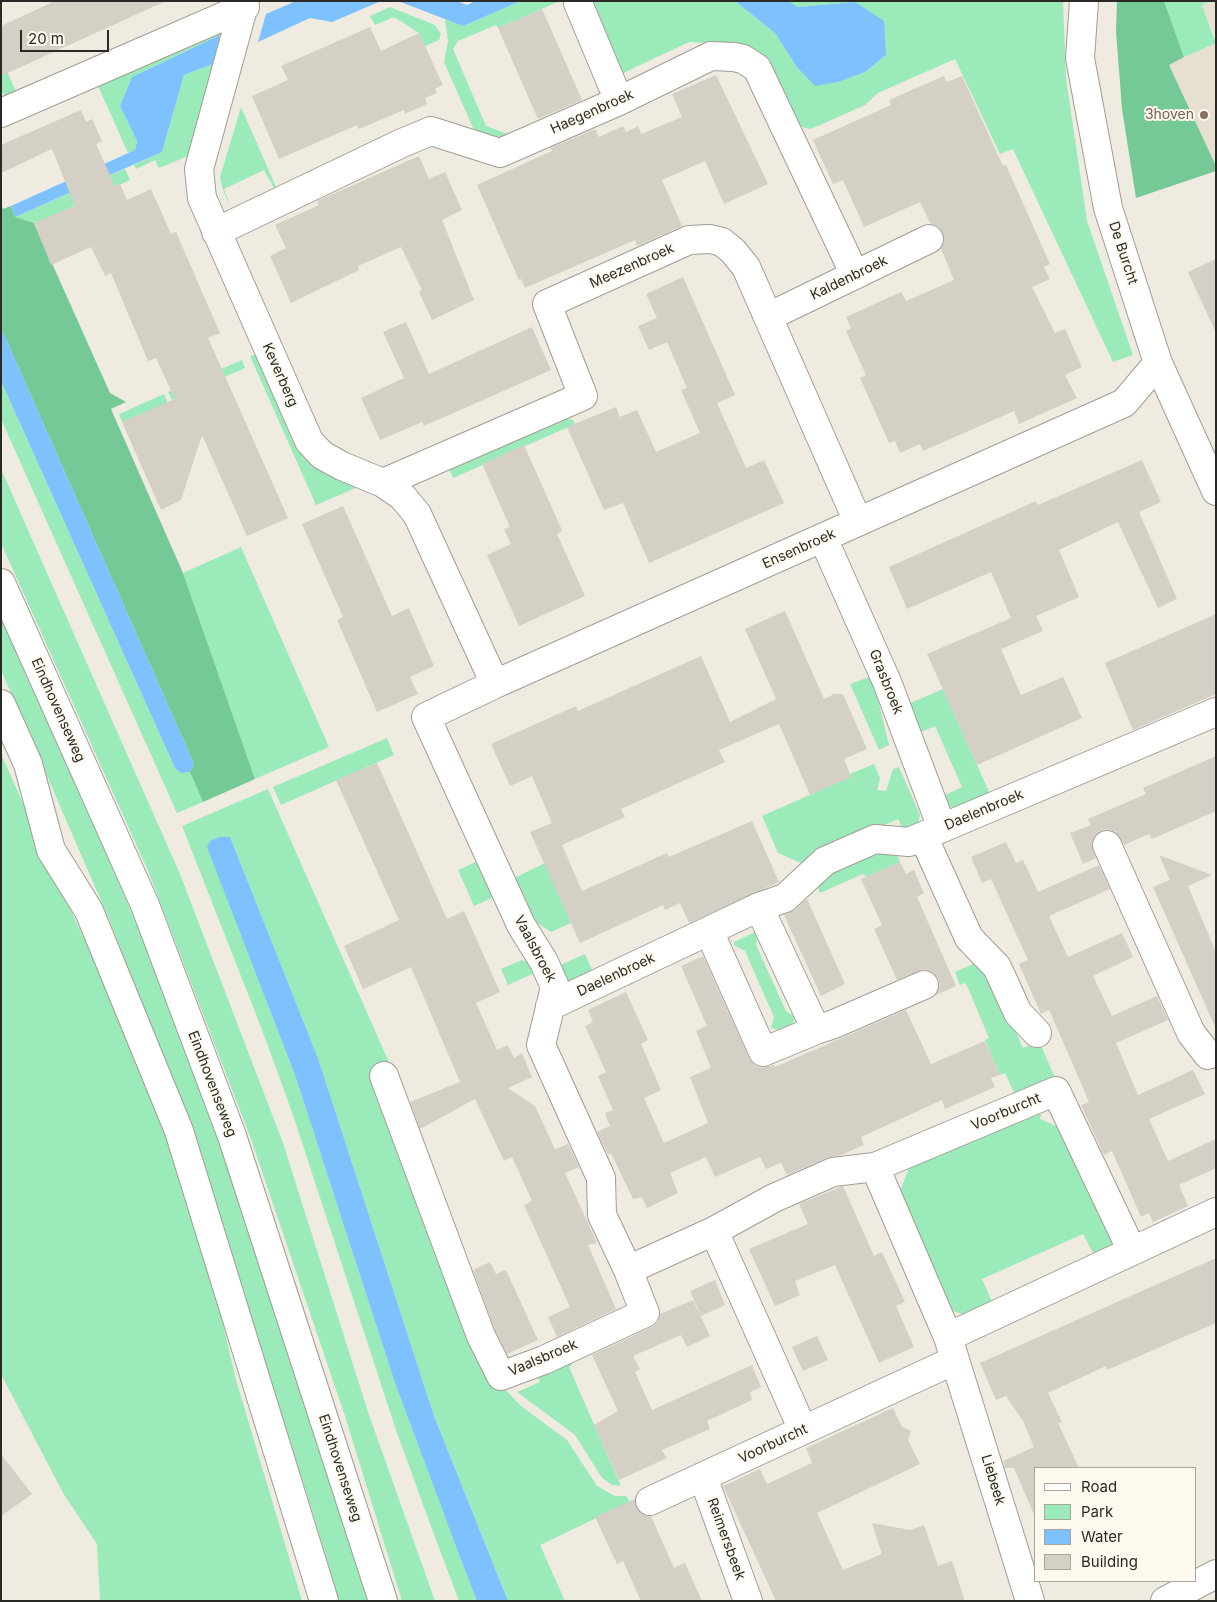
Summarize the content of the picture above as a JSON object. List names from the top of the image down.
{
  "streets": {
    "street": [
      "Haegenbroek",
      "De Burcht",
      "Meezenbroek",
      "Kaldenbroek",
      "Keverberg",
      "Ensenbroek",
      "Grasbroek",
      "Eindhovenseweg",
      "Daelenbroek",
      "Vaalsbroek",
      "Voorburcht",
      "Liebeek",
      "Reimersbeek"
    ]
  },
  "crossings": [
    ["Haegenbroek", "Kaldenbroek"],
    ["Haegenbroek", "Keverberg"],
    ["De Burcht", "Ensenbroek"],
    ["Meezenbroek", "Kaldenbroek"],
    ["Meezenbroek", "Keverberg"],
    ["Meezenbroek", "Ensenbroek"],
    ["Keverberg", "Ensenbroek"],
    ["Ensenbroek", "Grasbroek"],
    ["Ensenbroek", "Vaalsbroek"],
    ["Grasbroek", "Daelenbroek"],
    ["Daelenbroek", "Vaalsbroek"],
    ["Voorburcht", "Liebeek"],
    ["Voorburcht", "Reimersbeek"]
  ],
  "places": ["3hoven"],
  "legend": [
    "Road",
    "Park",
    "Water",
    "Building"
  ],
  "scale_bar": "20 m"
}
